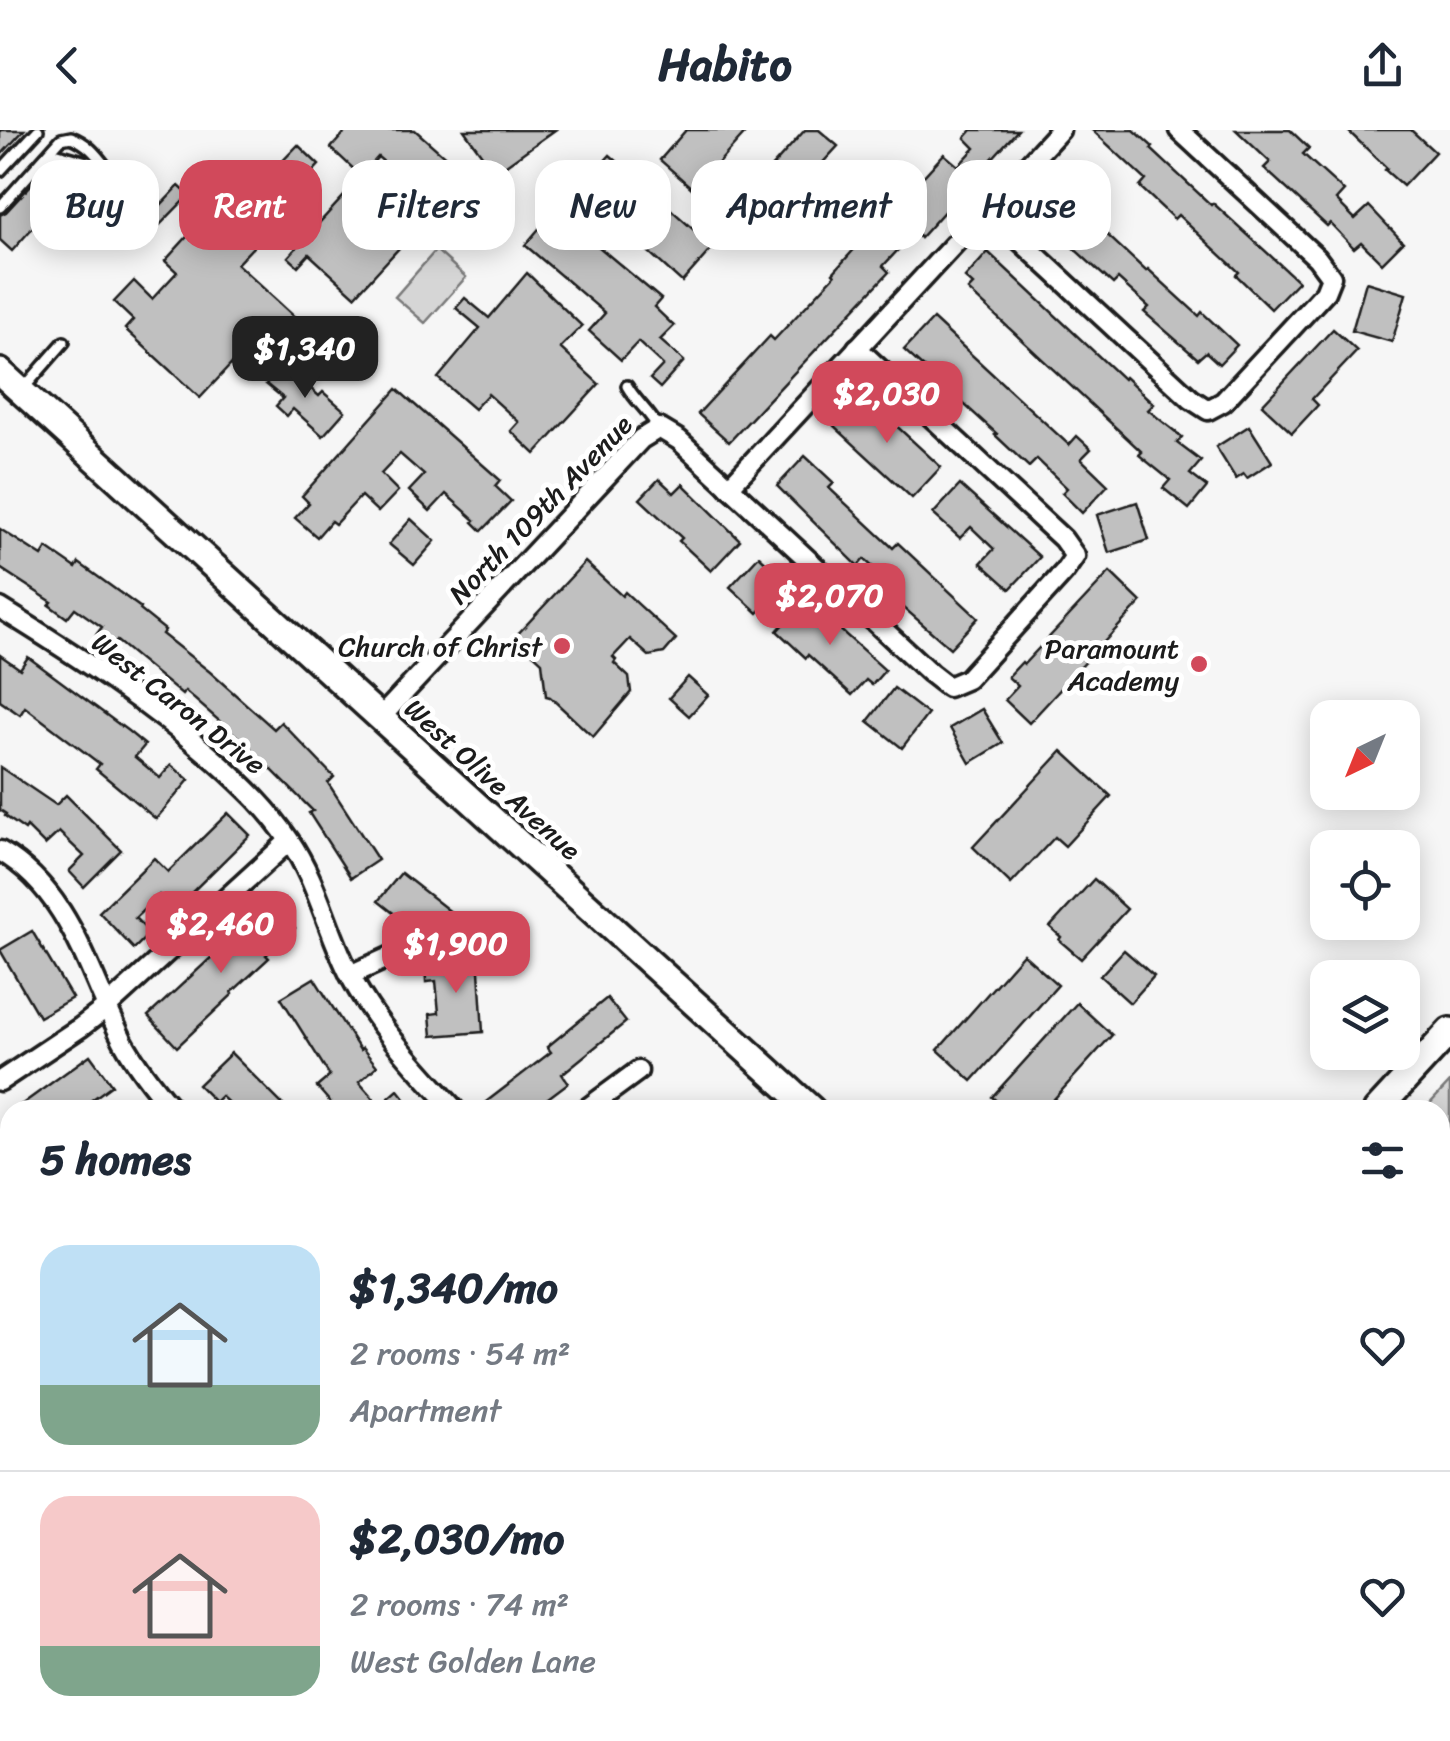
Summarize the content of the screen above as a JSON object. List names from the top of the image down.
{
  "streets": {
    "main road": ["West Olive Avenue"],
    "street": ["North 109th Avenue", "West Caron Drive"]
  },
  "crossings": [
    ["North 109th Avenue", "West Olive Avenue"]
  ],
  "places": ["Church of Christ", "Paramount Academy"],
  "north": "bottom left",
  "page": {
    "header": "Habito",
    "chip": [
      "Buy",
      "Rent",
      "Filters",
      "New",
      "Apartment",
      "House"
    ],
    "price": [
      "$1,340",
      "$2,030",
      "$2,070",
      "$2,460",
      "$1,900"
    ],
    "heading": "5 homes",
    "list": [
      {
        "name": "$1,340/mo",
        "note": "2 rooms · 54 m² · Apartment"
      },
      {
        "name": "$2,030/mo",
        "note": "2 rooms · 74 m² · West Golden Lane"
      }
    ]
  }
}
